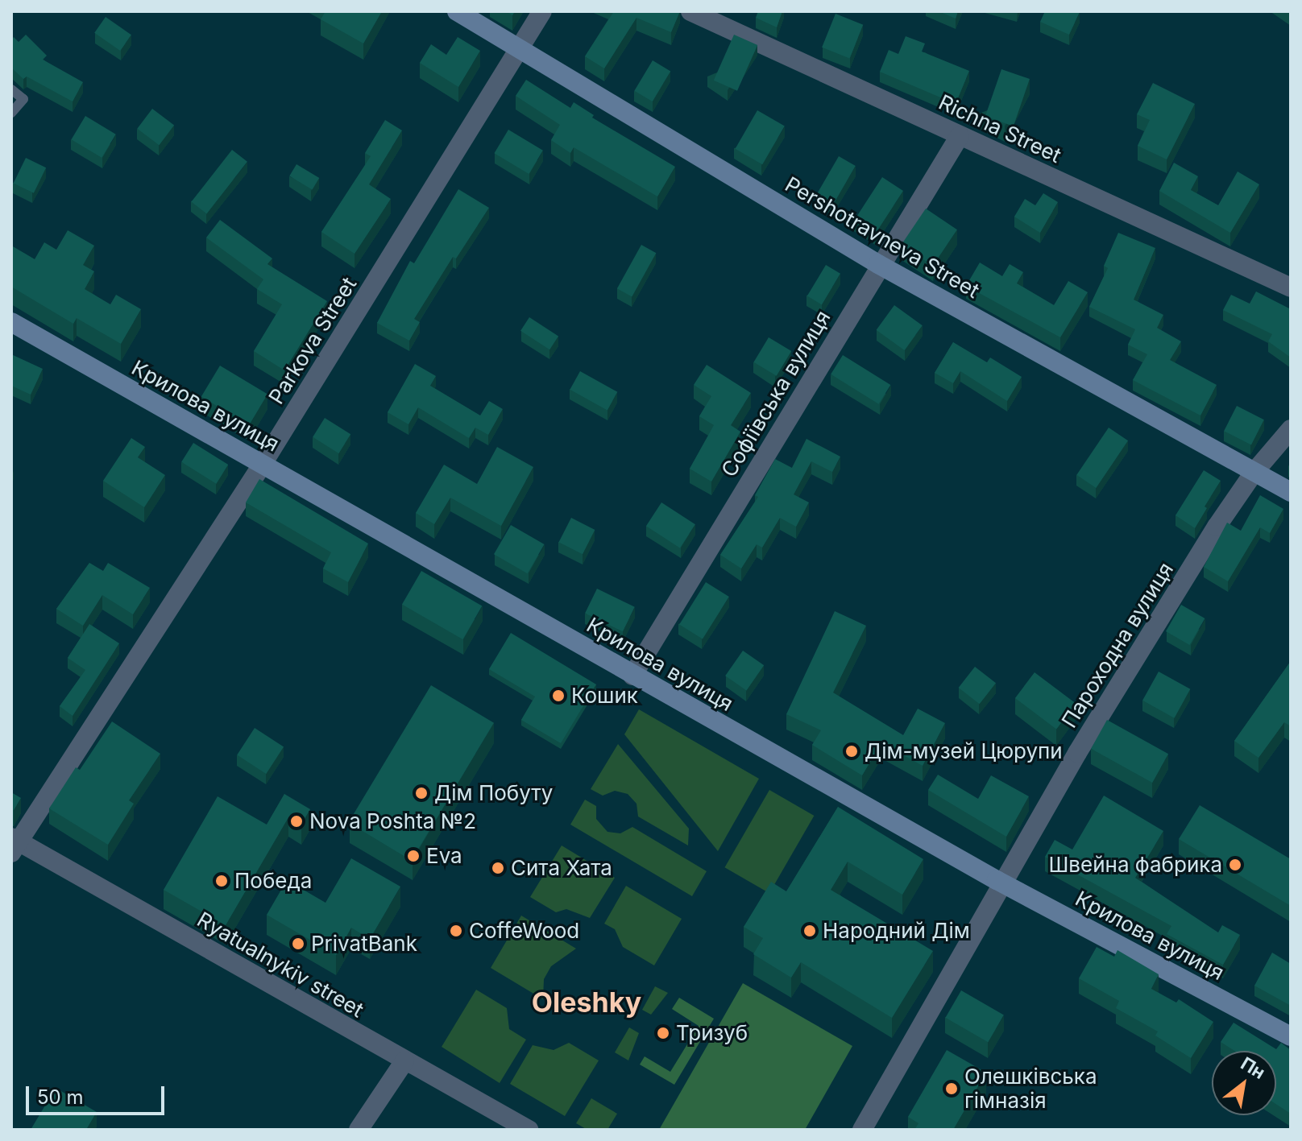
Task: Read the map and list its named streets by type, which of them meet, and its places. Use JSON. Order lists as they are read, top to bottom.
{
  "streets": {
    "street": [
      "Richna Street",
      "Pershotravneva Street",
      "Parkova Street",
      "Софіївська вулиця",
      "Крилова вулиця",
      "Пароходна вулиця",
      "Ryatualnykiv street"
    ]
  },
  "crossings": [
    ["Richna Street", "Софіївська вулиця"],
    ["Pershotravneva Street", "Parkova Street"],
    ["Pershotravneva Street", "Софіївська вулиця"],
    ["Pershotravneva Street", "Пароходна вулиця"],
    ["Parkova Street", "Крилова вулиця"],
    ["Parkova Street", "Ryatualnykiv street"],
    ["Софіївська вулиця", "Крилова вулиця"],
    ["Крилова вулиця", "Пароходна вулиця"]
  ],
  "districts": ["Oleshky"],
  "places": [
    "Кошик",
    "Дім-музей Цюрупи",
    "Дім Побуту",
    "Nova Poshta №2",
    "Eva",
    "Швейна фабрика",
    "Сита Хата",
    "Победа",
    "CoffeWood",
    "Народний Дім",
    "PrivatBank",
    "Тризуб",
    "Олешківська гімназія"
  ],
  "scale_bar": "50 m",
  "north": "top right"
}
